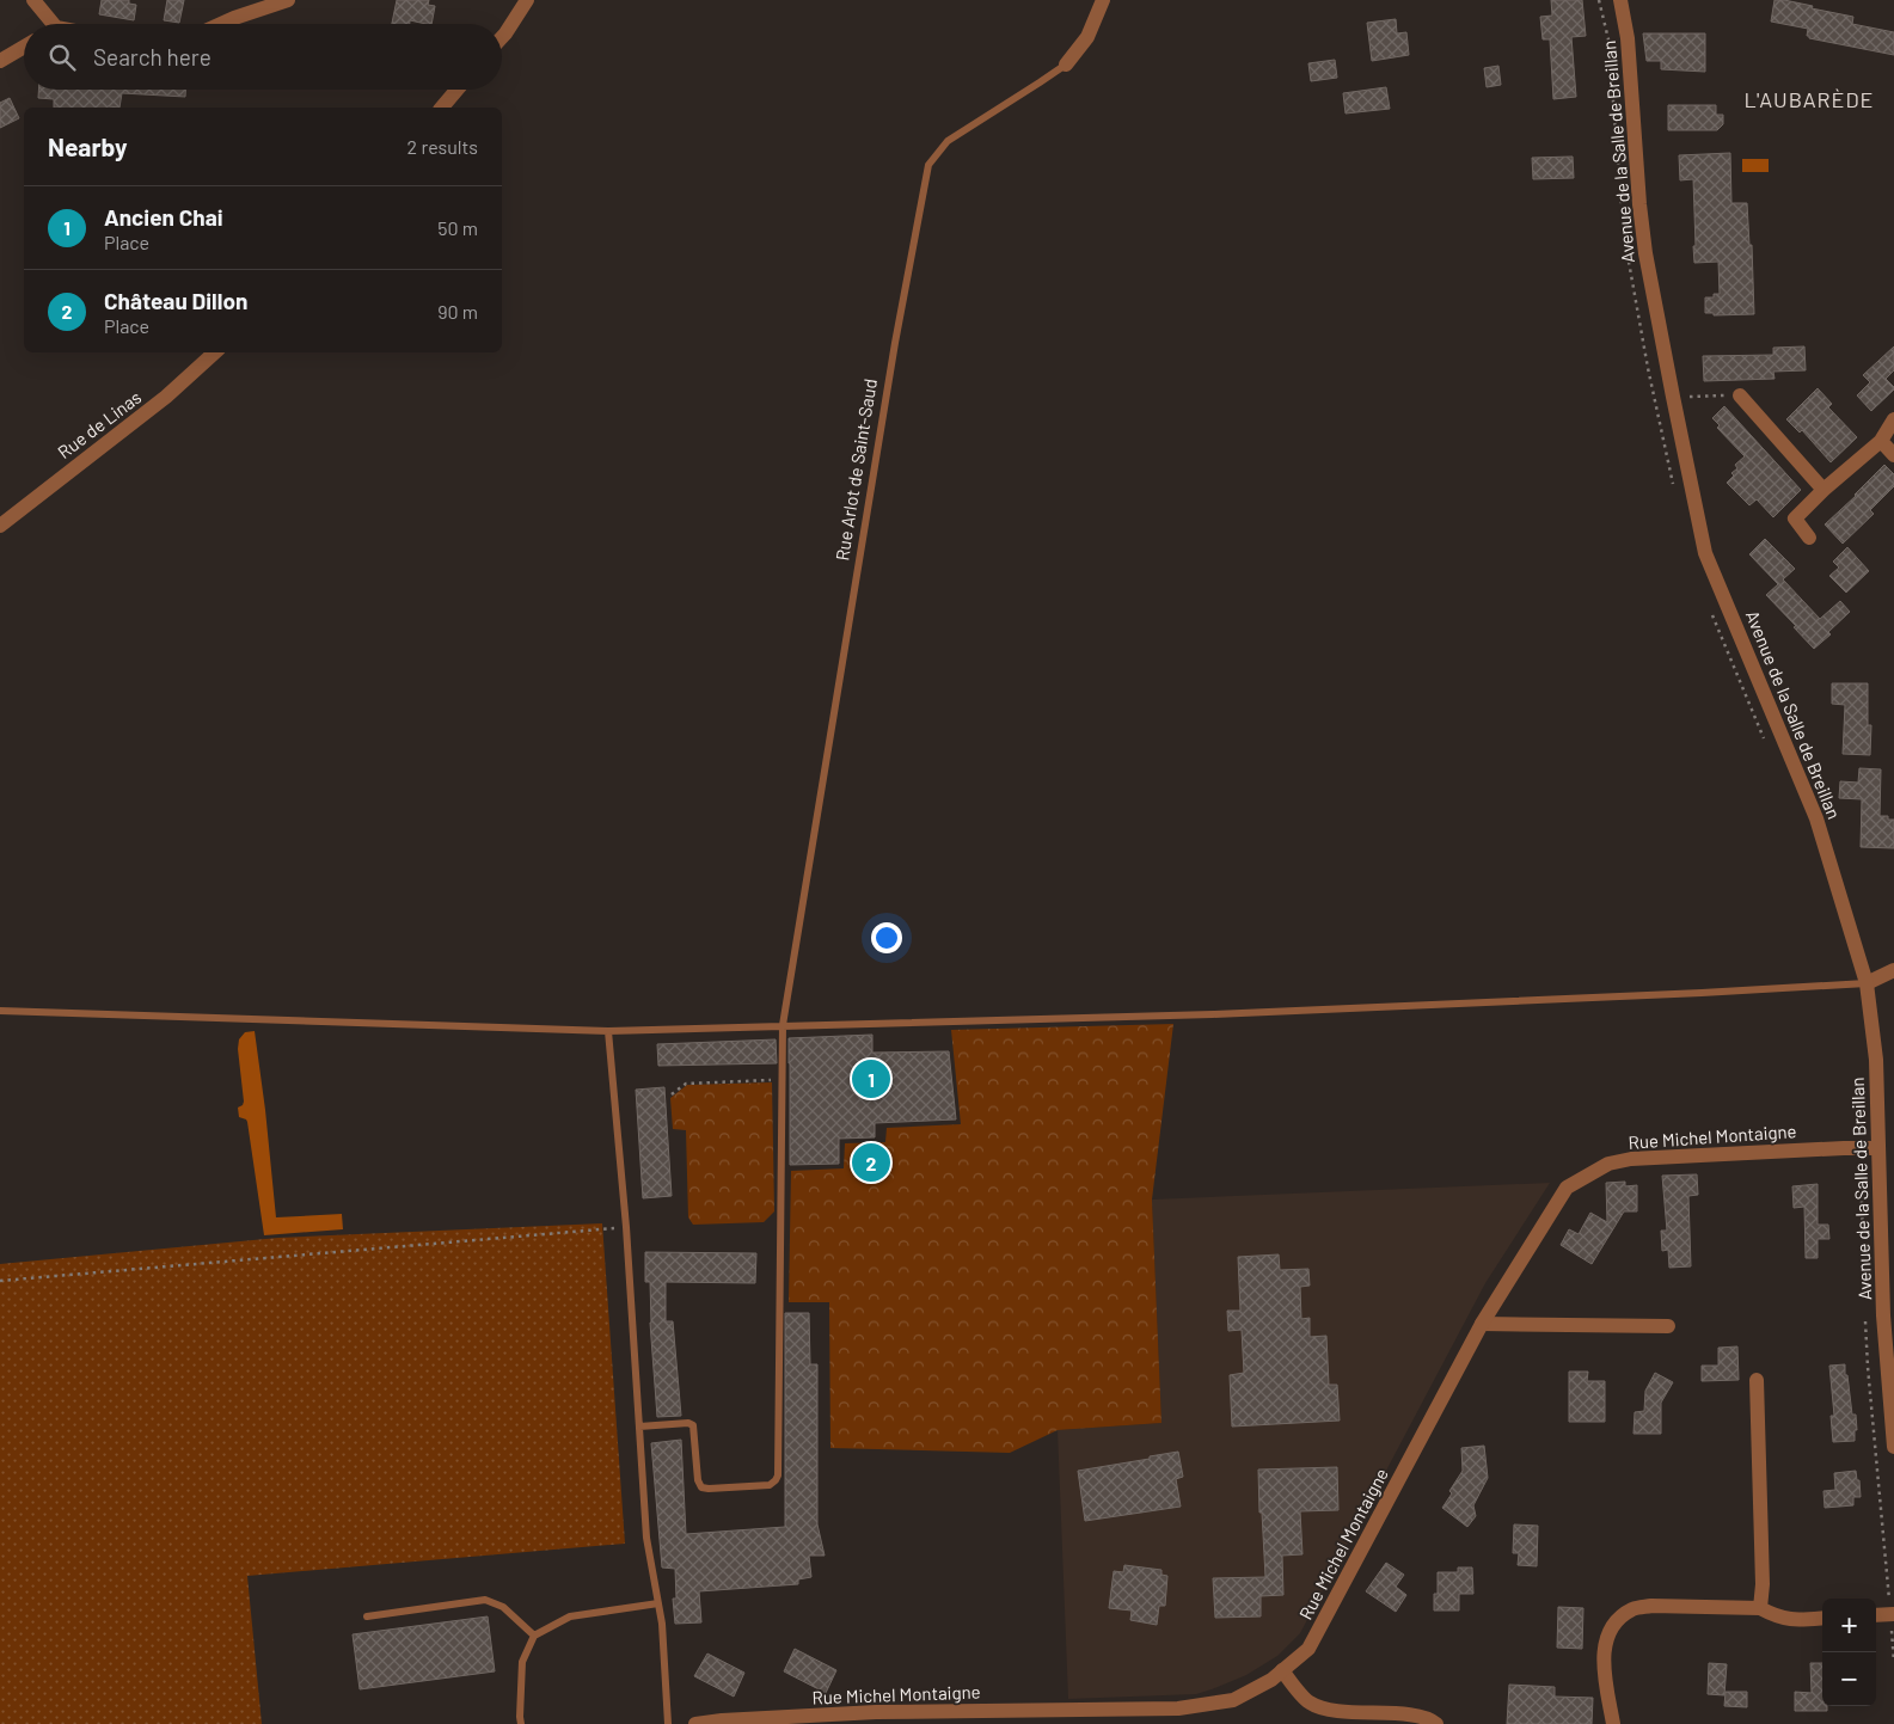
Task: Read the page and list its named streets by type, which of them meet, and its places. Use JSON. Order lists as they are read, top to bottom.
{
  "streets": {
    "street": [
      "Avenue de la Salle de Breillan",
      "Rue de Linas",
      "Rue Arlot de Saint-Saud",
      "Rue Michel Montaigne"
    ]
  },
  "crossings": [
    ["Avenue de la Salle de Breillan", "Rue Michel Montaigne"]
  ],
  "districts": ["L'AUBARÈDE"],
  "page": {
    "search": "Search here",
    "heading": ["Nearby", "2 results"],
    "list": [
      {
        "mark": "1",
        "name": "Ancien Chai",
        "note": "Place",
        "value": "50 m"
      },
      {
        "mark": "2",
        "name": "Château Dillon",
        "note": "Place",
        "value": "90 m"
      }
    ],
    "pins": ["1", "2"],
    "map_buttons": ["+", "−"]
  }
}
